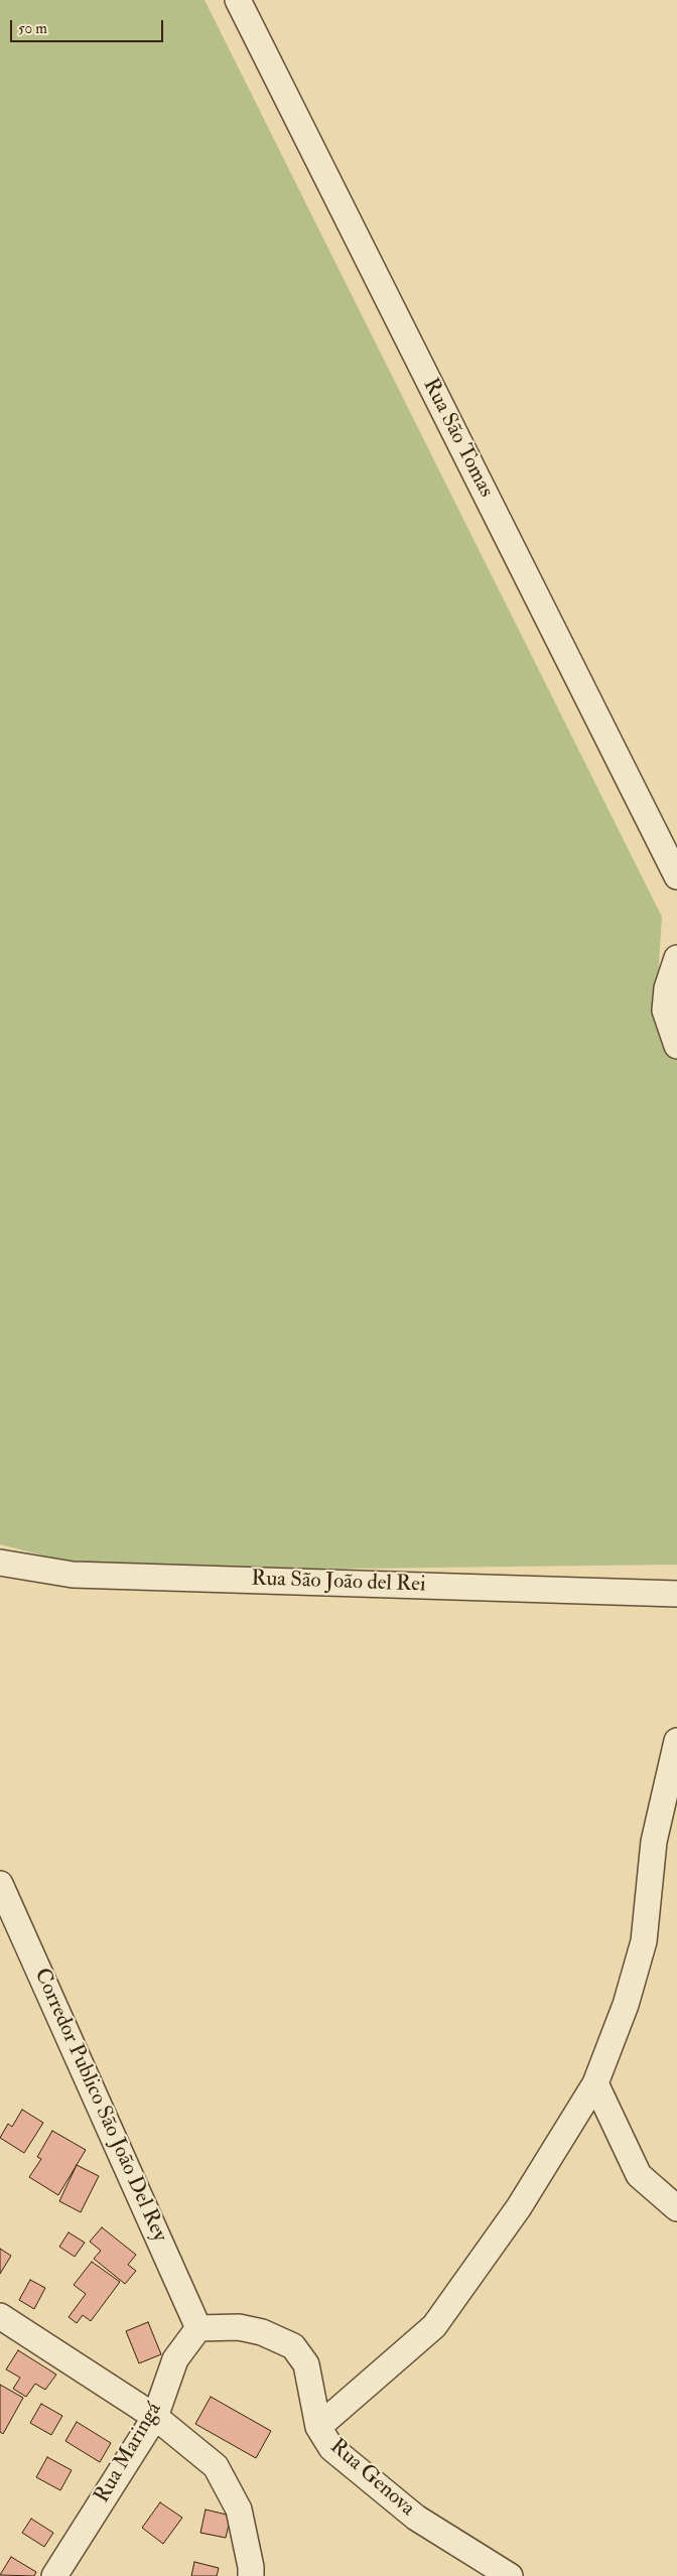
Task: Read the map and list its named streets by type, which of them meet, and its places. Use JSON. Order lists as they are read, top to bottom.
{
  "streets": {
    "street": [
      "Rua São Tomas",
      "Rua São João del Rei",
      "Corredor Publico São João Del Rey",
      "Rua Maringá",
      "Rua Genova"
    ]
  },
  "crossings": [
    ["Corredor Publico São João Del Rey", "Rua Maringá"],
    ["Corredor Publico São João Del Rey", "Rua Genova"],
    ["Rua Maringá", "Rua Genova"]
  ],
  "scale_bar": "50 m"
}
